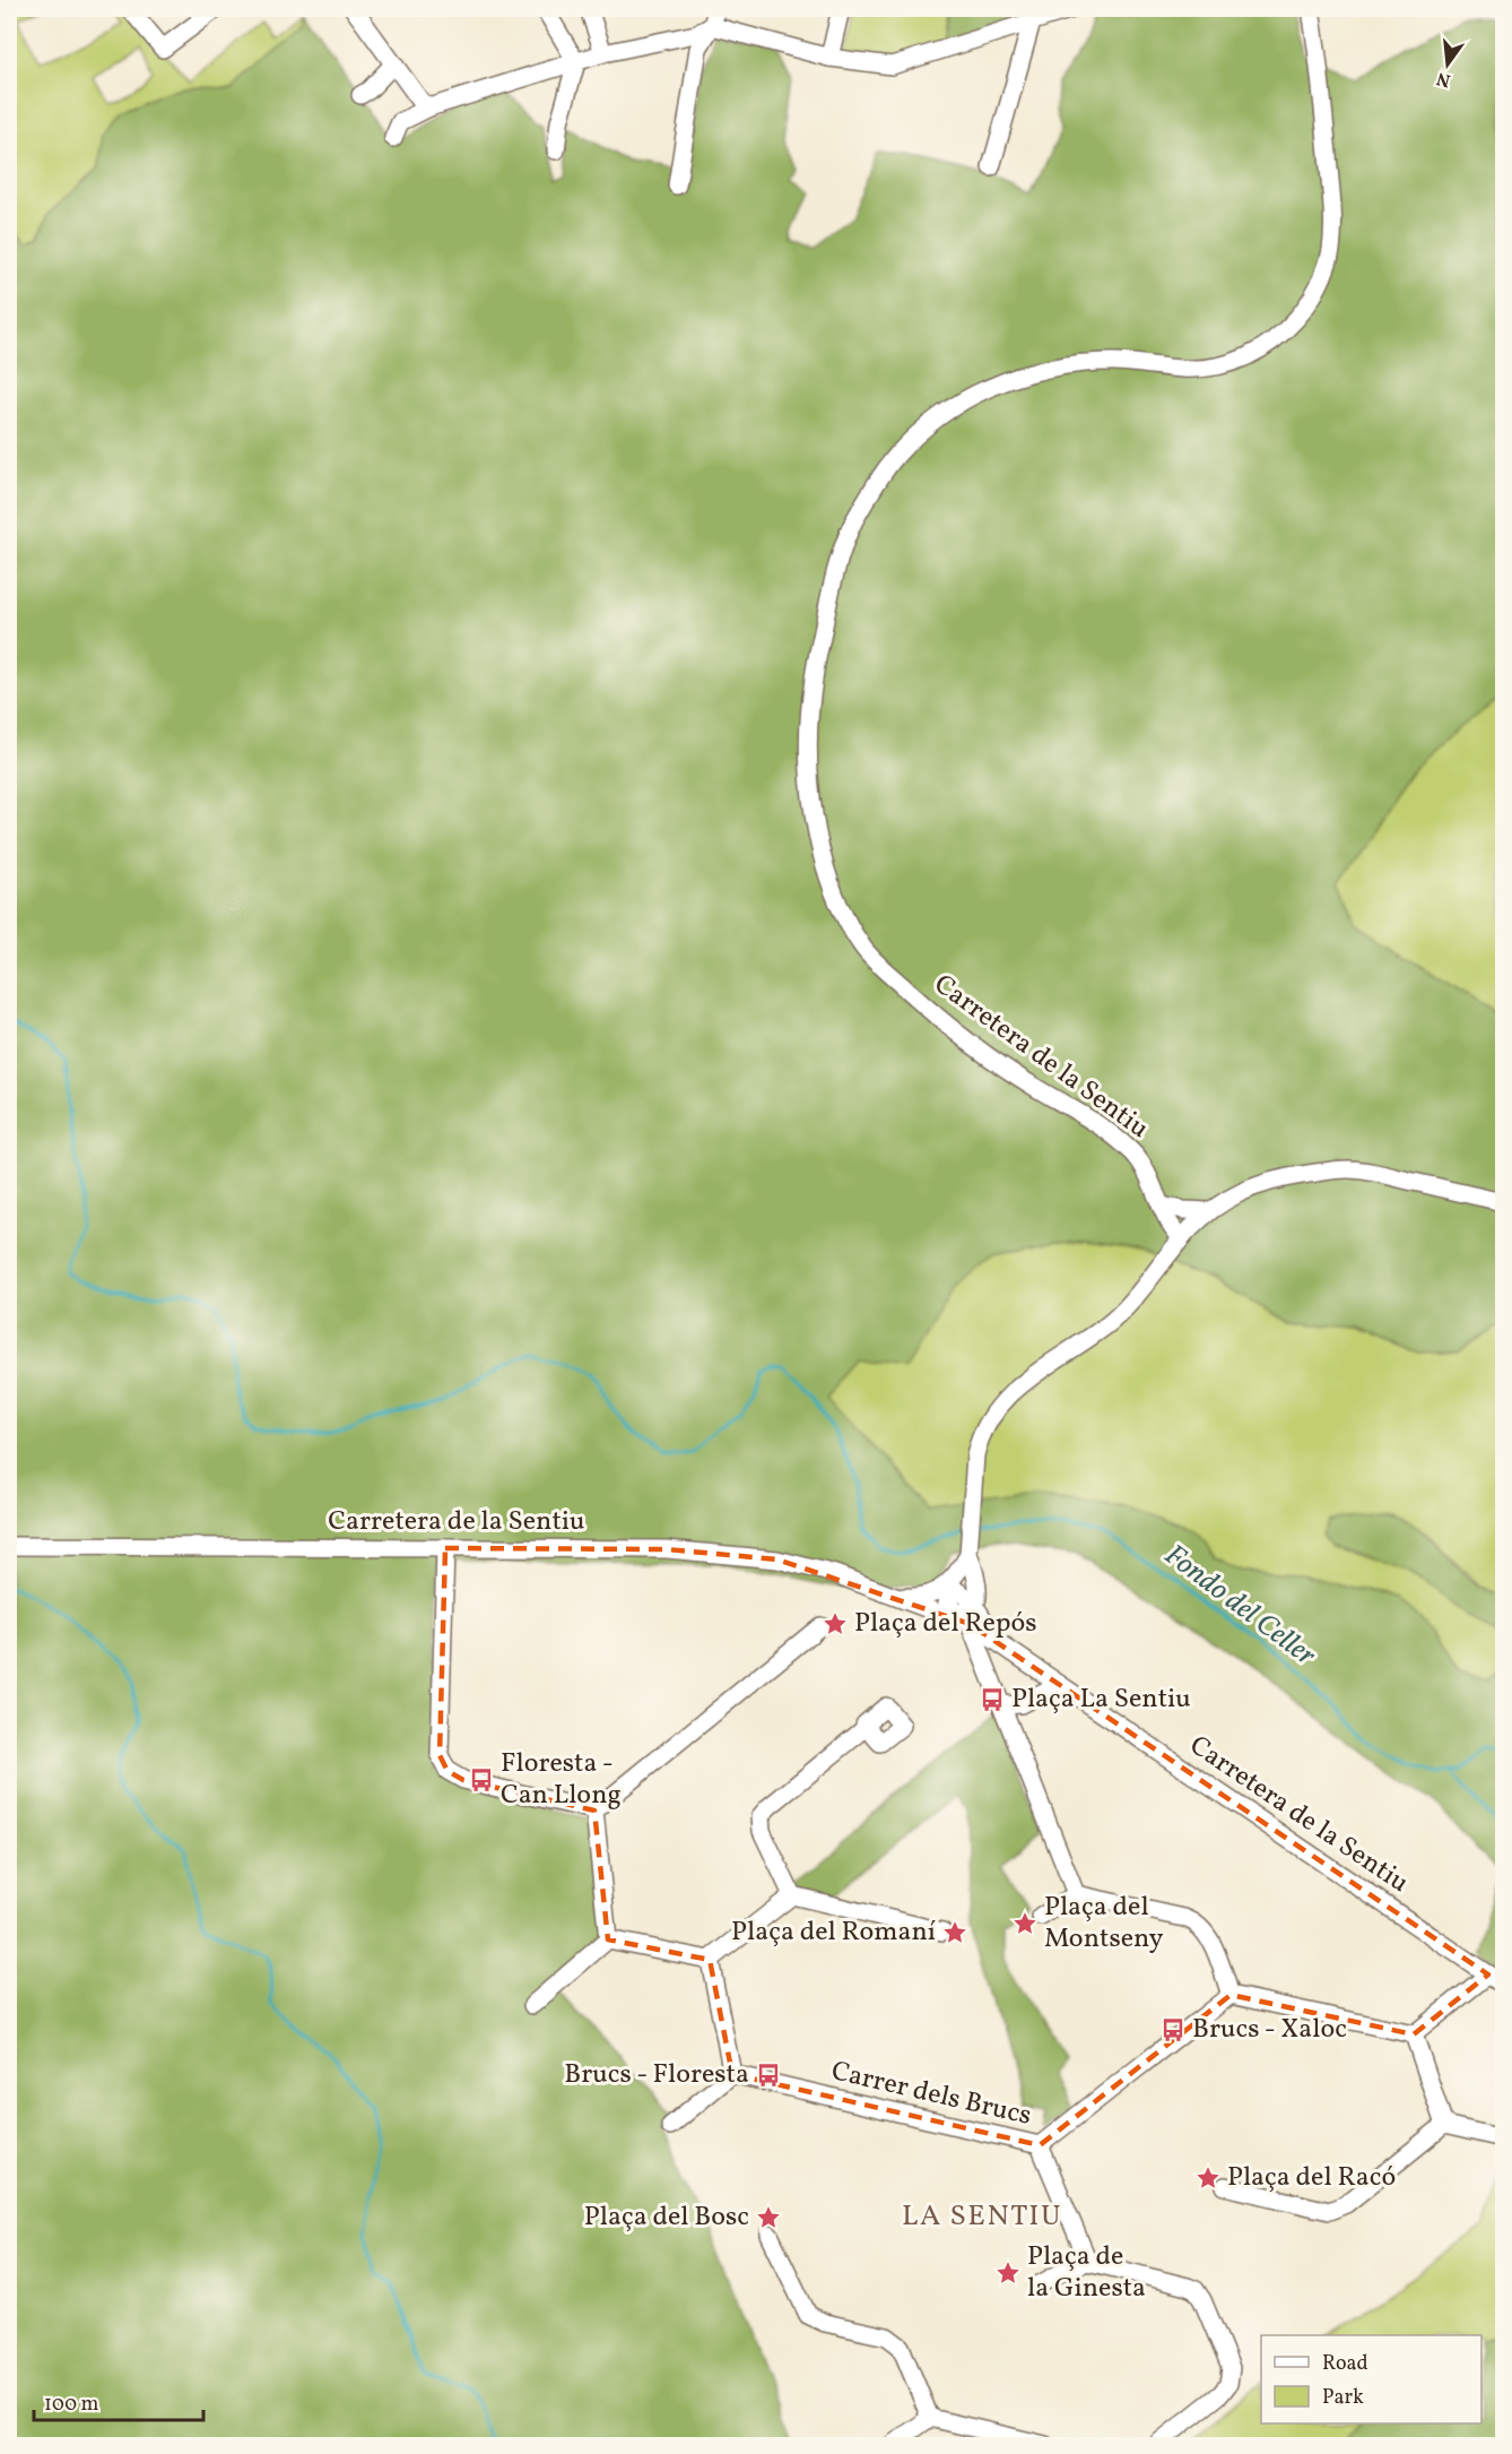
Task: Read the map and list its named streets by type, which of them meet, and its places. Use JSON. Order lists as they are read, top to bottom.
{
  "streets": {
    "street": ["Carretera de la Sentiu", "Carrer dels Brucs"]
  },
  "districts": ["LA SENTIU"],
  "water": ["Fondo del Celler"],
  "places": {
    "place": [
      "Plaça del Repós",
      "Plaça del Montseny",
      "Plaça del Romaní",
      "Plaça del Racó",
      "Plaça del Bosc",
      "Plaça de la Ginesta"
    ],
    "bus stop": [
      "Plaça La Sentiu",
      "Floresta - Can Llong",
      "Brucs - Xaloc",
      "Brucs - Floresta"
    ]
  },
  "legend": ["Road", "Park"],
  "scale_bar": "100 m",
  "north": "bottom"
}
